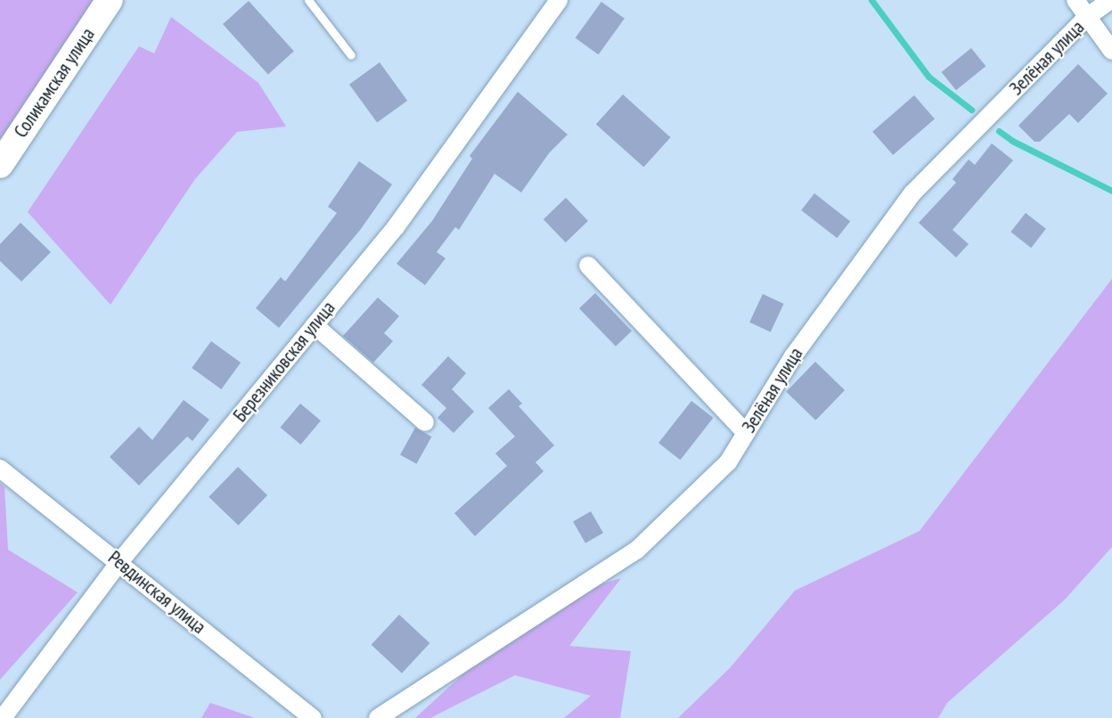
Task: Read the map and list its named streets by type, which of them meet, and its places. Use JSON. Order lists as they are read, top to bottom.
{
  "streets": {
    "main road": ["Соликамская улица"],
    "street": ["Зелёная улица", "Березниковская улица", "Ревдинская улица"]
  },
  "crossings": [
    ["Березниковская улица", "Ревдинская улица"]
  ]
}
